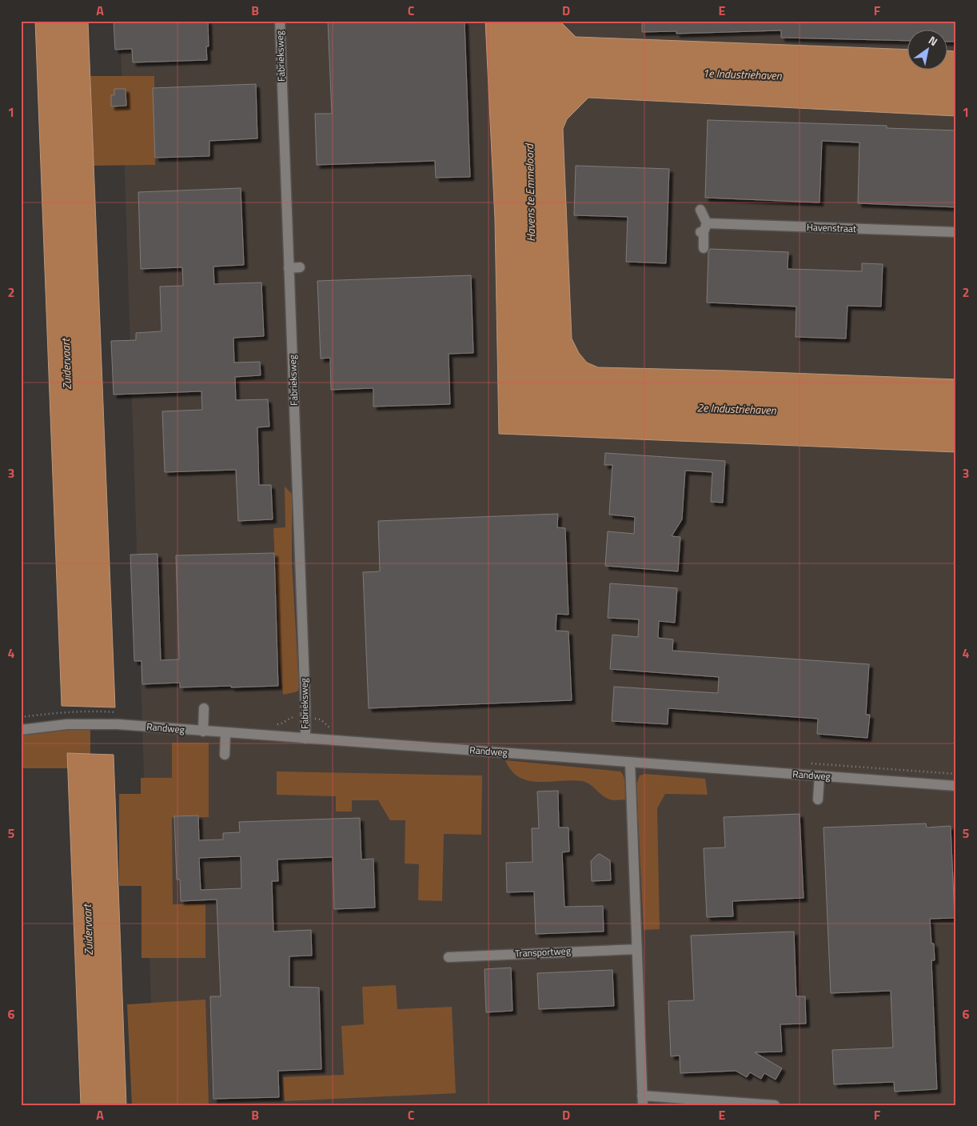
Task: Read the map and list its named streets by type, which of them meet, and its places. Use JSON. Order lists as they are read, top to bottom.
{
  "streets": {
    "street": [
      "Fabrieksweg",
      "Havenstraat",
      "Randweg",
      "Transportweg"
    ]
  },
  "crossings": [
    ["Fabrieksweg", "Randweg"]
  ],
  "water": [
    "1e Industriehaven",
    "Havens te Emmeloord",
    "Zuidervaart",
    "2e Industriehaven"
  ],
  "north": "top right",
  "grid": {
    "columns": [
      "A",
      "B",
      "C",
      "D",
      "E",
      "F"
    ],
    "rows": [
      "1",
      "2",
      "3",
      "4",
      "5",
      "6"
    ]
  }
}
